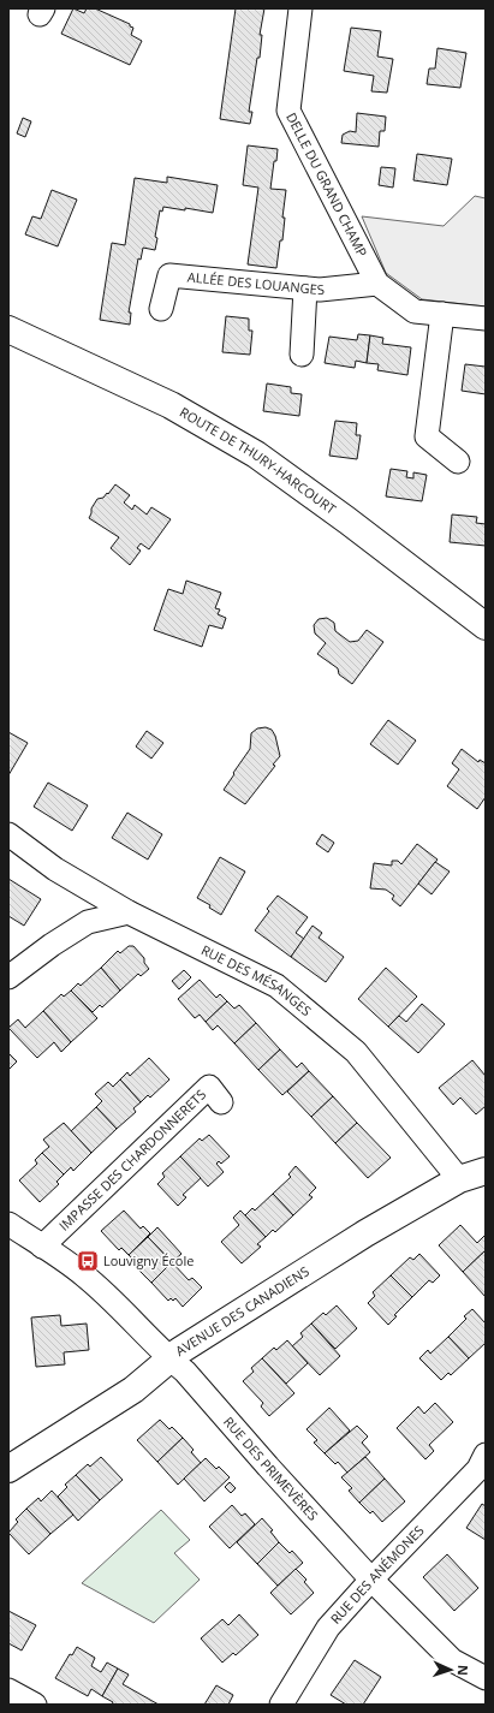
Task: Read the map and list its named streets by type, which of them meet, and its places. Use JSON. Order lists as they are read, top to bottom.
{
  "streets": {
    "street": [
      "DELLE DU GRAND CHAMP",
      "ALLÉE DES LOUANGES",
      "ROUTE DE THURY-HARCOURT",
      "RUE DES MÉSANGES",
      "IMPASSE DES CHARDONNERETS",
      "AVENUE DES CANADIENS",
      "RUE DES PRIMEVÈRES",
      "RUE DES ANÉMONES"
    ]
  },
  "crossings": [
    ["DELLE DU GRAND CHAMP", "ALLÉE DES LOUANGES"],
    ["RUE DES MÉSANGES", "AVENUE DES CANADIENS"],
    ["IMPASSE DES CHARDONNERETS", "RUE DES PRIMEVÈRES"],
    ["AVENUE DES CANADIENS", "RUE DES PRIMEVÈRES"],
    ["RUE DES PRIMEVÈRES", "RUE DES ANÉMONES"]
  ],
  "places": {
    "bus stop": ["Louvigny École"]
  },
  "north": "right"
}
